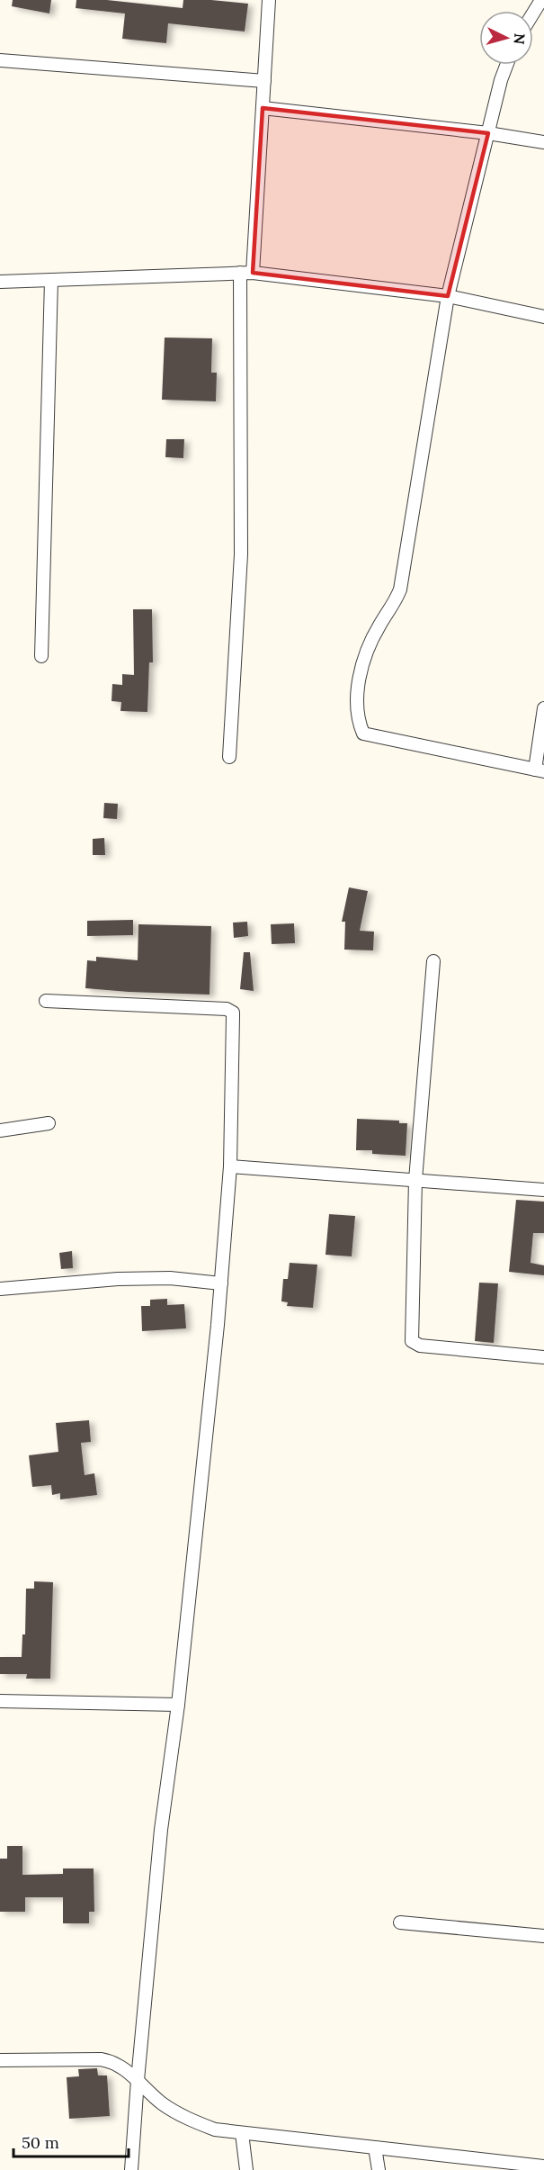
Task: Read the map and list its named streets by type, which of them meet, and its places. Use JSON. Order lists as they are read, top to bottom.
{
  "scale_bar": "50 m",
  "north": "right"
}
